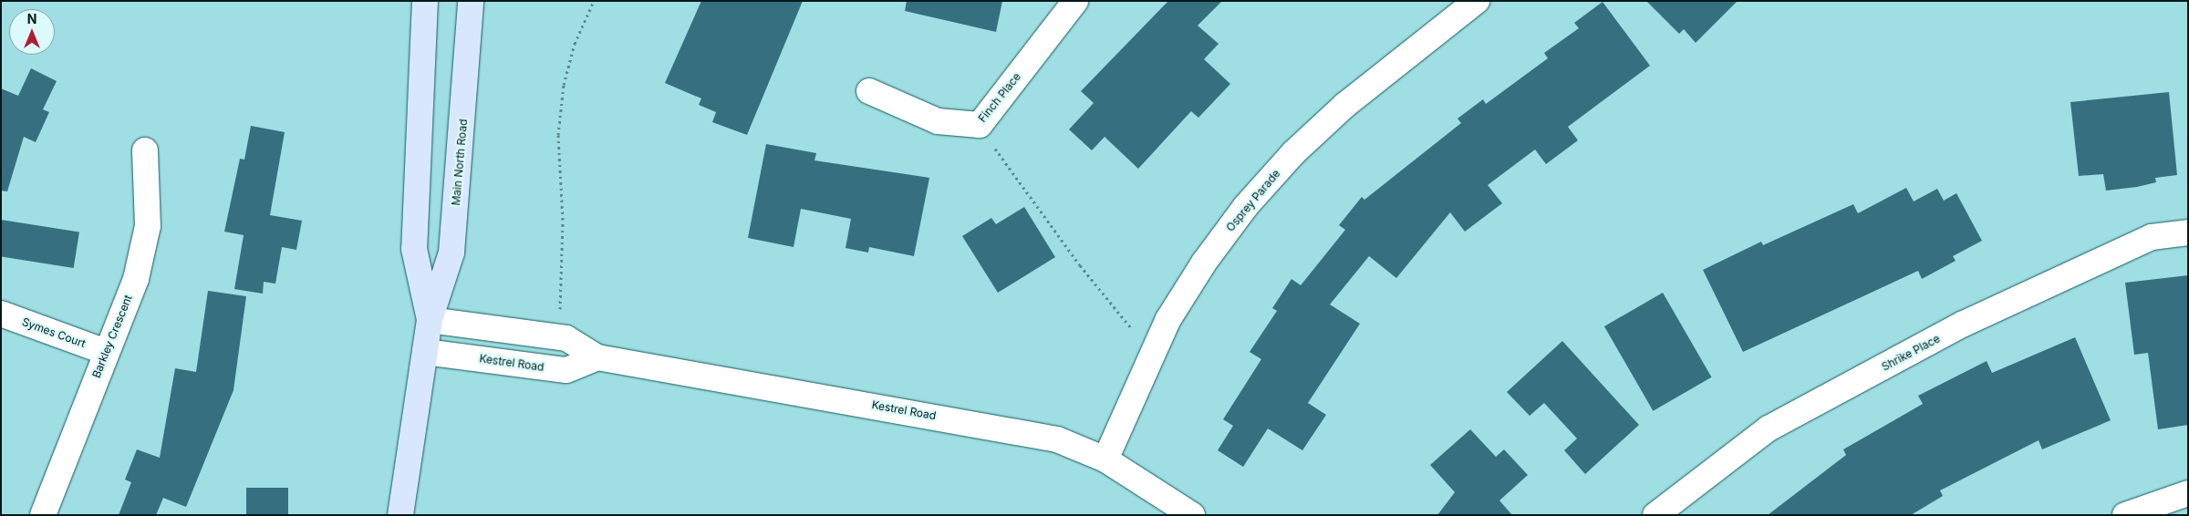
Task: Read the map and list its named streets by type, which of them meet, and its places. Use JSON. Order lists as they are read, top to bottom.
{
  "streets": {
    "main road": ["Main North Road"],
    "street": [
      "Finch Place",
      "Osprey Parade",
      "Symes Court",
      "Barkley Crescent",
      "Shrike Place",
      "Kestrel Road"
    ]
  },
  "crossings": [
    ["Main North Road", "Kestrel Road"],
    ["Osprey Parade", "Kestrel Road"],
    ["Symes Court", "Barkley Crescent"]
  ],
  "north": "top"
}
